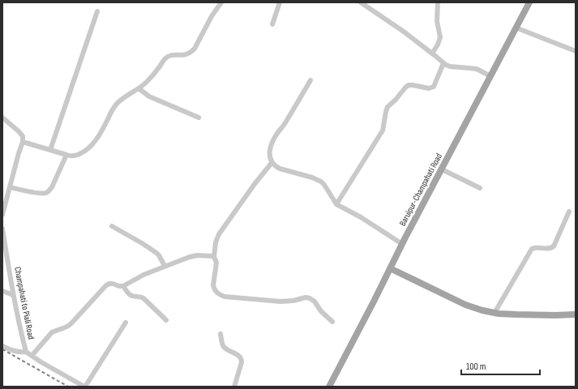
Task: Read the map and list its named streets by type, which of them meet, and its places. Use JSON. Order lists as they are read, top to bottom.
{
  "streets": {
    "main road": ["Baruipur-Champahati Road"],
    "street": ["Champahati to Piali Road"]
  },
  "scale_bar": "100 m"
}
